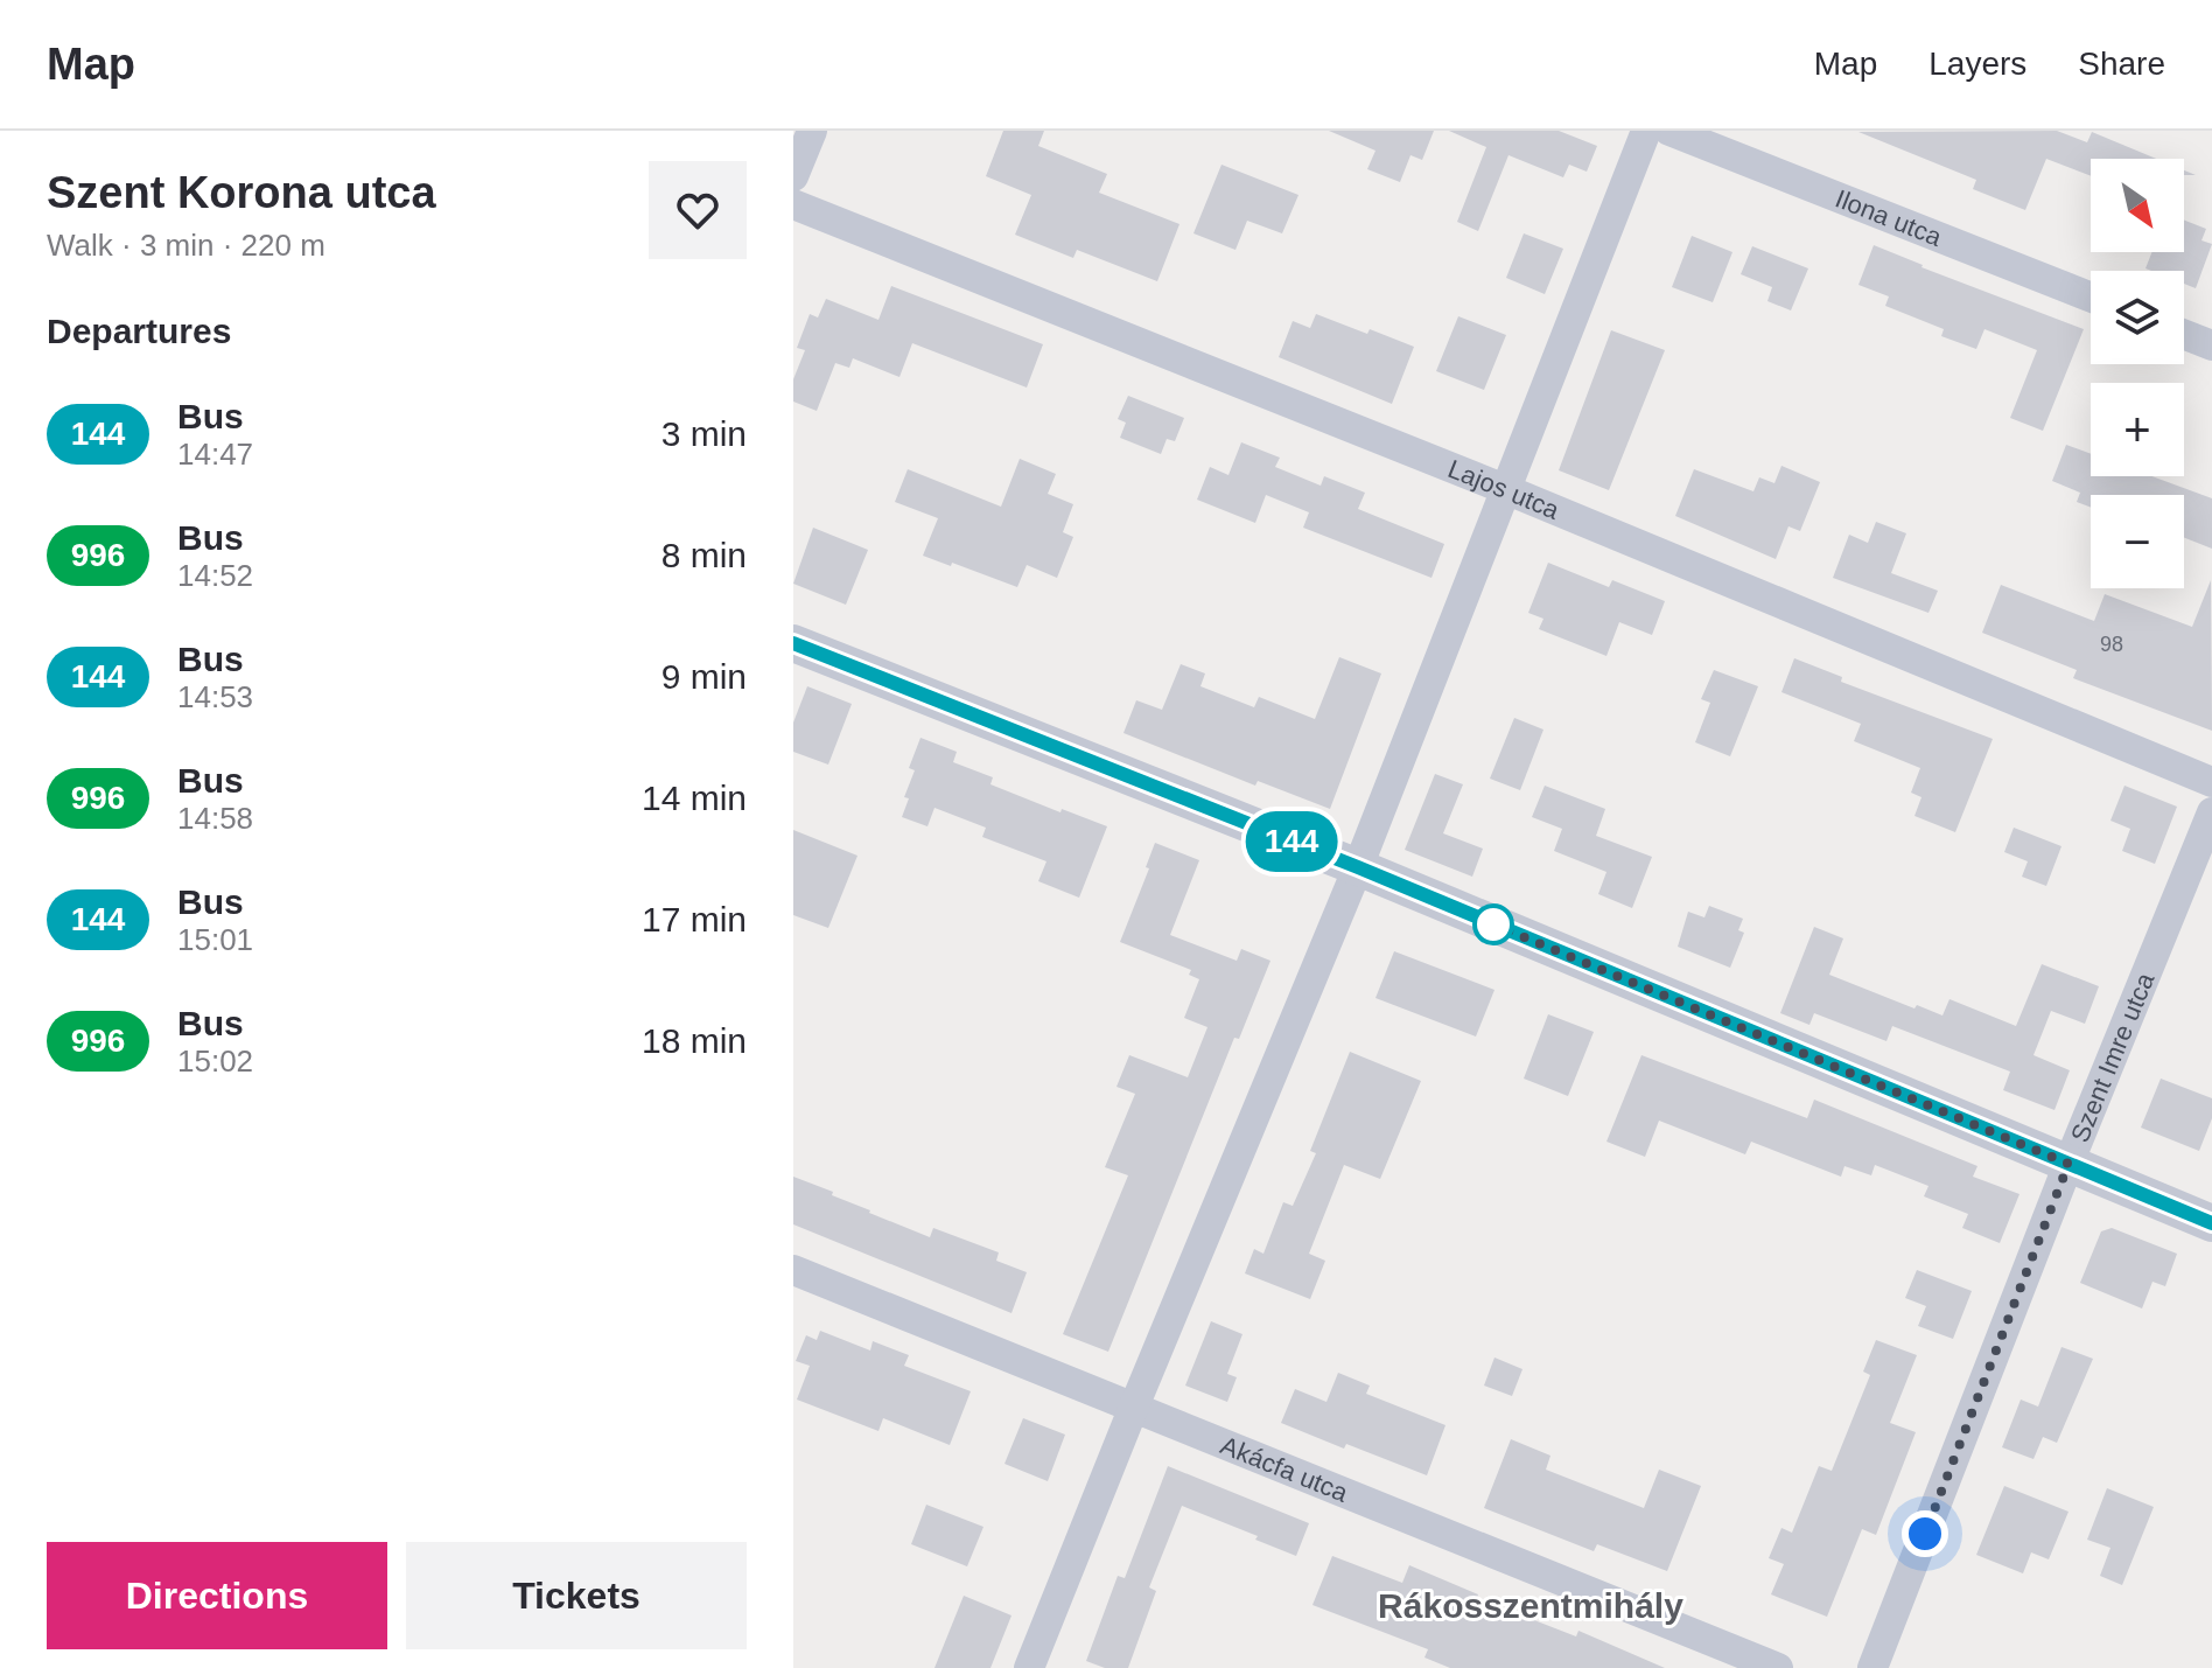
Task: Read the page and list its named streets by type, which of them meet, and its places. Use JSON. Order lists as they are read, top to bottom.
{
  "streets": {
    "street": [
      "Ilona utca",
      "Lajos utca",
      "Szent Imre utca",
      "Akácfa utca"
    ]
  },
  "districts": ["Rákosszentmihály"],
  "lines": ["bus line 144"],
  "house_numbers": ["98"],
  "north": "bottom right",
  "page": {
    "header": "Map",
    "nav": ["Map", "Layers", "Share"],
    "heading": [
      ["Szent Korona utca", "Walk · 3 min · 220 m"],
      "Departures"
    ],
    "on_map": "144",
    "map_buttons": ["+", "−"],
    "list": [
      {
        "mark": "144",
        "name": "Bus",
        "note": "14:47",
        "value": "3 min"
      },
      {
        "mark": "996",
        "name": "Bus",
        "note": "14:52",
        "value": "8 min"
      },
      {
        "mark": "144",
        "name": "Bus",
        "note": "14:53",
        "value": "9 min"
      },
      {
        "mark": "996",
        "name": "Bus",
        "note": "14:58",
        "value": "14 min"
      },
      {
        "mark": "144",
        "name": "Bus",
        "note": "15:01",
        "value": "17 min"
      },
      {
        "mark": "996",
        "name": "Bus",
        "note": "15:02",
        "value": "18 min"
      }
    ],
    "buttons": ["Directions", "Tickets"]
  }
}
